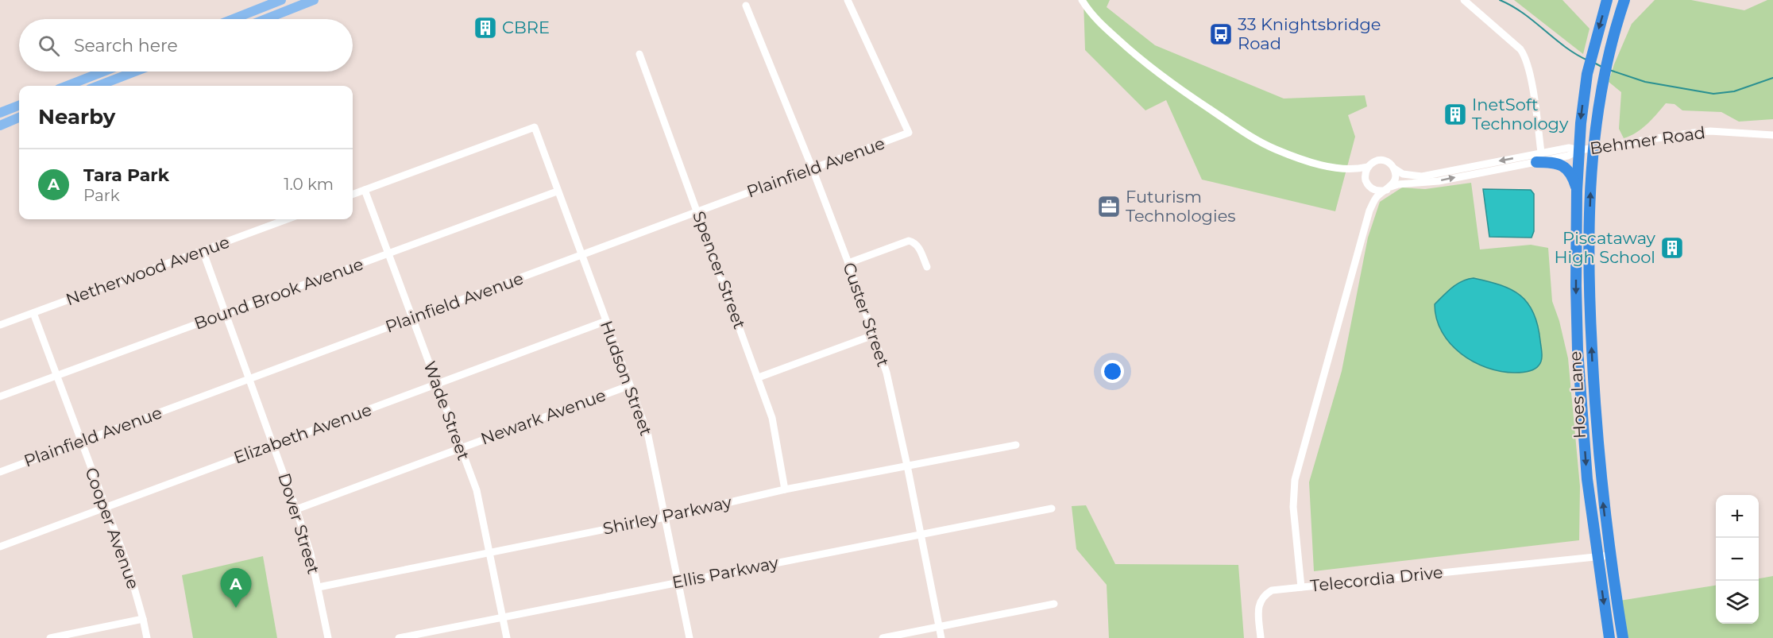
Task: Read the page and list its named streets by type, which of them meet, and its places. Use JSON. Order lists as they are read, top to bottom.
{
  "streets": {
    "highway": ["Hoes Lane"],
    "street": [
      "Behmer Road",
      "Plainfield Avenue",
      "Spencer Street",
      "Netherwood Avenue",
      "Bound Brook Avenue",
      "Custer Street",
      "Hudson Street",
      "Wade Street",
      "Newark Avenue",
      "Elizabeth Avenue",
      "Shirley Parkway",
      "Dover Street",
      "Cooper Avenue",
      "Ellis Parkway",
      "Telecordia Drive"
    ]
  },
  "crossings": [
    ["Behmer Road", "Hoes Lane"],
    ["Plainfield Avenue", "Spencer Street"],
    ["Plainfield Avenue", "Custer Street"],
    ["Plainfield Avenue", "Hudson Street"],
    ["Plainfield Avenue", "Wade Street"],
    ["Plainfield Avenue", "Dover Street"],
    ["Plainfield Avenue", "Cooper Avenue"],
    ["Spencer Street", "Shirley Parkway"],
    ["Netherwood Avenue", "Dover Street"],
    ["Netherwood Avenue", "Cooper Avenue"],
    ["Bound Brook Avenue", "Hudson Street"],
    ["Bound Brook Avenue", "Wade Street"],
    ["Bound Brook Avenue", "Dover Street"],
    ["Bound Brook Avenue", "Cooper Avenue"],
    ["Custer Street", "Shirley Parkway"],
    ["Custer Street", "Ellis Parkway"],
    ["Hudson Street", "Wade Street"],
    ["Hudson Street", "Newark Avenue"],
    ["Hudson Street", "Elizabeth Avenue"],
    ["Hudson Street", "Shirley Parkway"],
    ["Hudson Street", "Ellis Parkway"],
    ["Hoes Lane", "Telecordia Drive"],
    ["Wade Street", "Newark Avenue"],
    ["Wade Street", "Elizabeth Avenue"],
    ["Wade Street", "Shirley Parkway"],
    ["Wade Street", "Ellis Parkway"],
    ["Newark Avenue", "Dover Street"],
    ["Elizabeth Avenue", "Dover Street"],
    ["Elizabeth Avenue", "Cooper Avenue"],
    ["Shirley Parkway", "Dover Street"]
  ],
  "places": {
    "building": ["CBRE", "InetSoft Technology", "Piscataway High School"],
    "bus stop": ["33 Knightsbridge Road"],
    "office": ["Futurism Technologies"]
  },
  "page": {
    "search": "Search here",
    "heading": "Nearby",
    "list": [
      {
        "mark": "A",
        "name": "Tara Park",
        "note": "Park",
        "value": "1.0 km"
      }
    ],
    "map_buttons": ["+", "−"],
    "pins": "A"
  }
}
